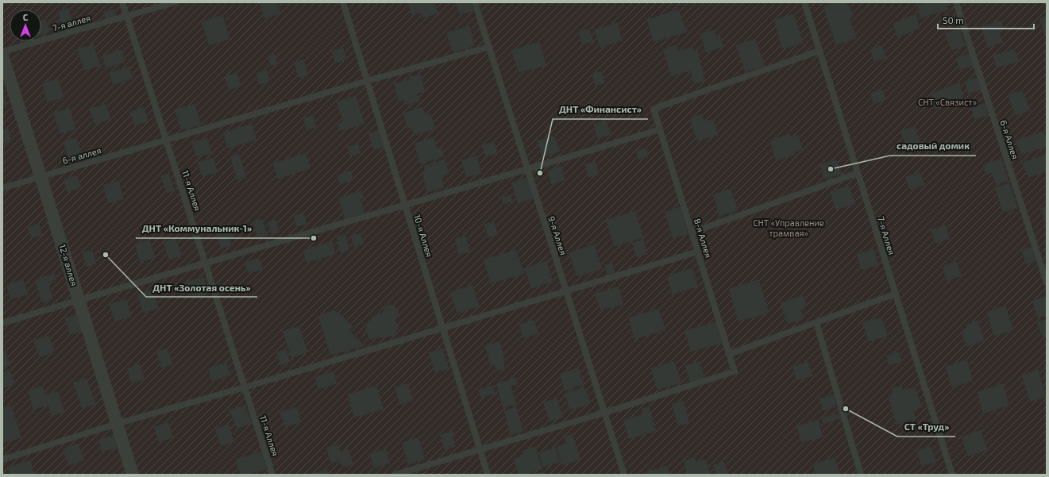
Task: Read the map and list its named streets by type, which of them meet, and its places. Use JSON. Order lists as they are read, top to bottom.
{
  "streets": {
    "street": ["12-я аллея"],
    "lane": [
      "7-я аллея",
      "6-я Аллея",
      "6-я аллея",
      "11-я Аллея",
      "10-я Аллея",
      "9-я Аллея",
      "7-я Аллея",
      "8-я Аллея"
    ]
  },
  "crossings": [
    ["7-я аллея", "11-я Аллея"],
    ["6-я аллея", "11-я Аллея"],
    ["6-я аллея", "10-я Аллея"],
    ["6-я аллея", "9-я Аллея"],
    ["6-я аллея", "12-я аллея"],
    ["9-я Аллея", "8-я Аллея"],
    ["7-я Аллея", "8-я Аллея"]
  ],
  "parks": ["СНТ «Связист»", "СНТ «Управление трамвая»"],
  "places": [
    "садовый домик",
    "ДНТ «Финансист»",
    "ДНТ «Коммунальник-1»",
    "ДНТ «Золотая осень»",
    "СТ «Труд»"
  ],
  "scale_bar": "50 m",
  "north": "top"
}
